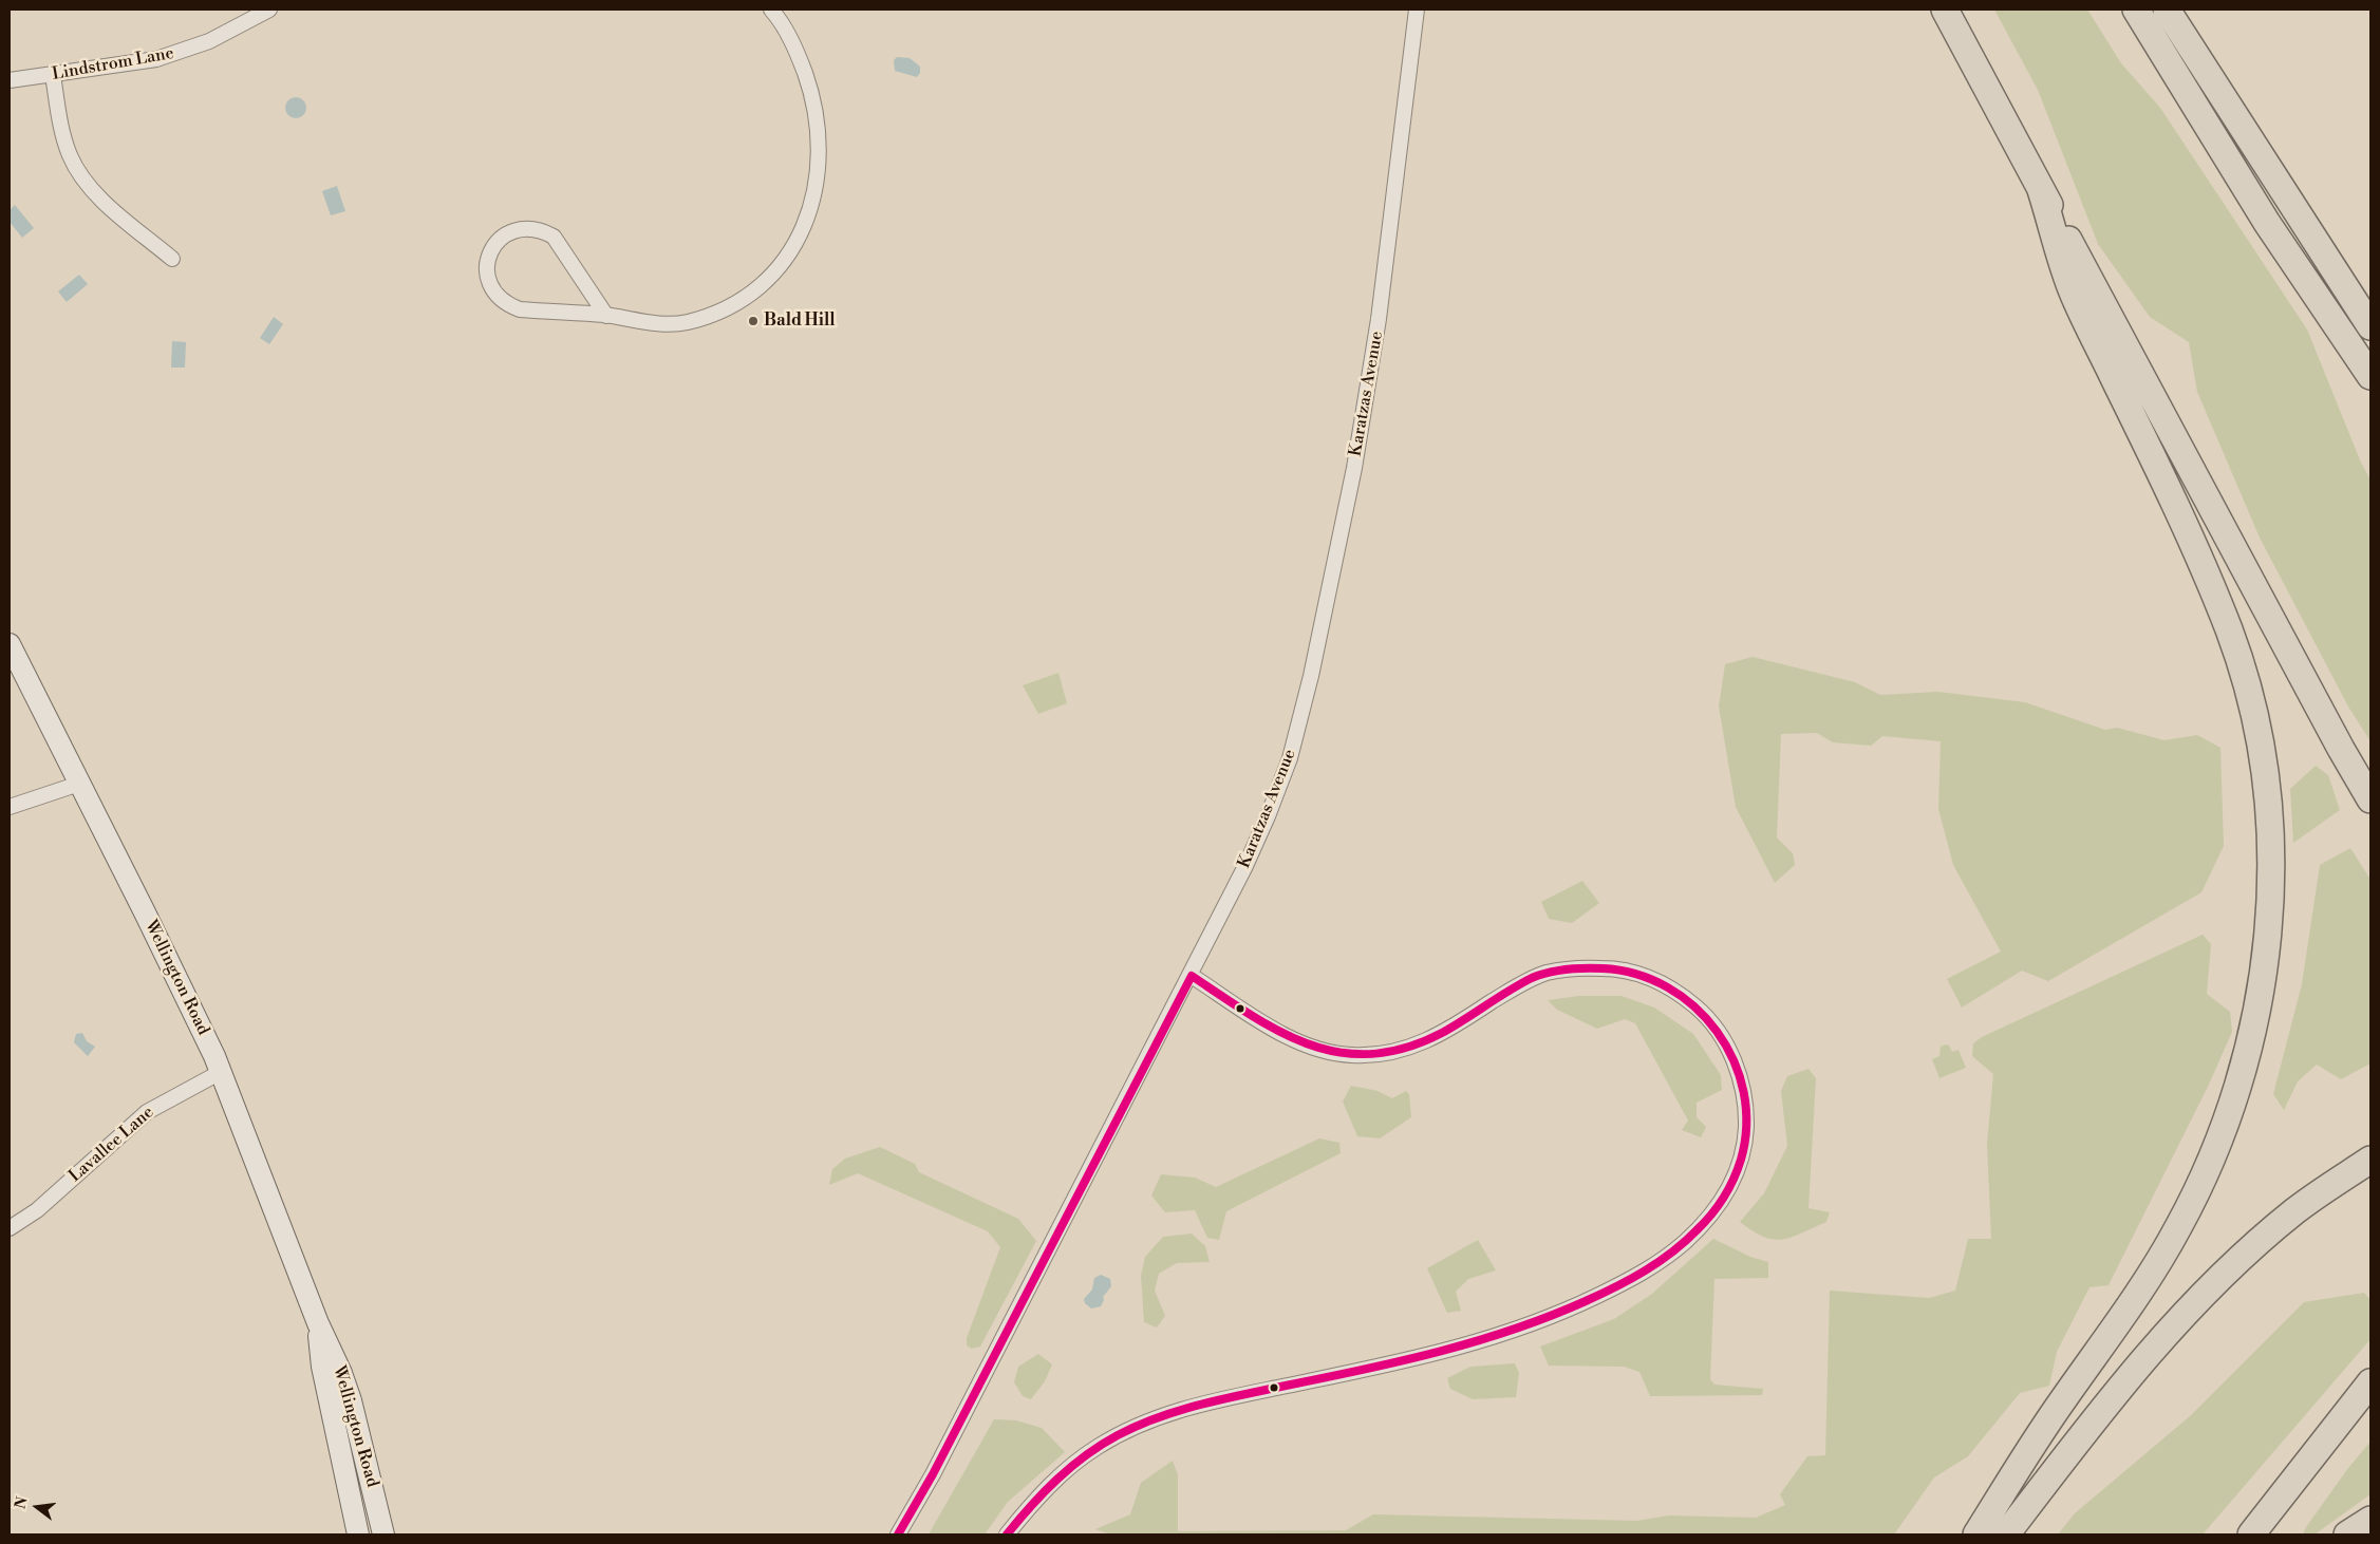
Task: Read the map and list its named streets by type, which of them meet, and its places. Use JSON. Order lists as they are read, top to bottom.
{
  "streets": {
    "main road": ["Wellington Road"],
    "street": ["Lindstrom Lane", "Karatzas Avenue", "Lavallee Lane"]
  },
  "crossings": [
    ["Wellington Road", "Lavallee Lane"]
  ],
  "places": ["Bald Hill"],
  "north": "left"
}
